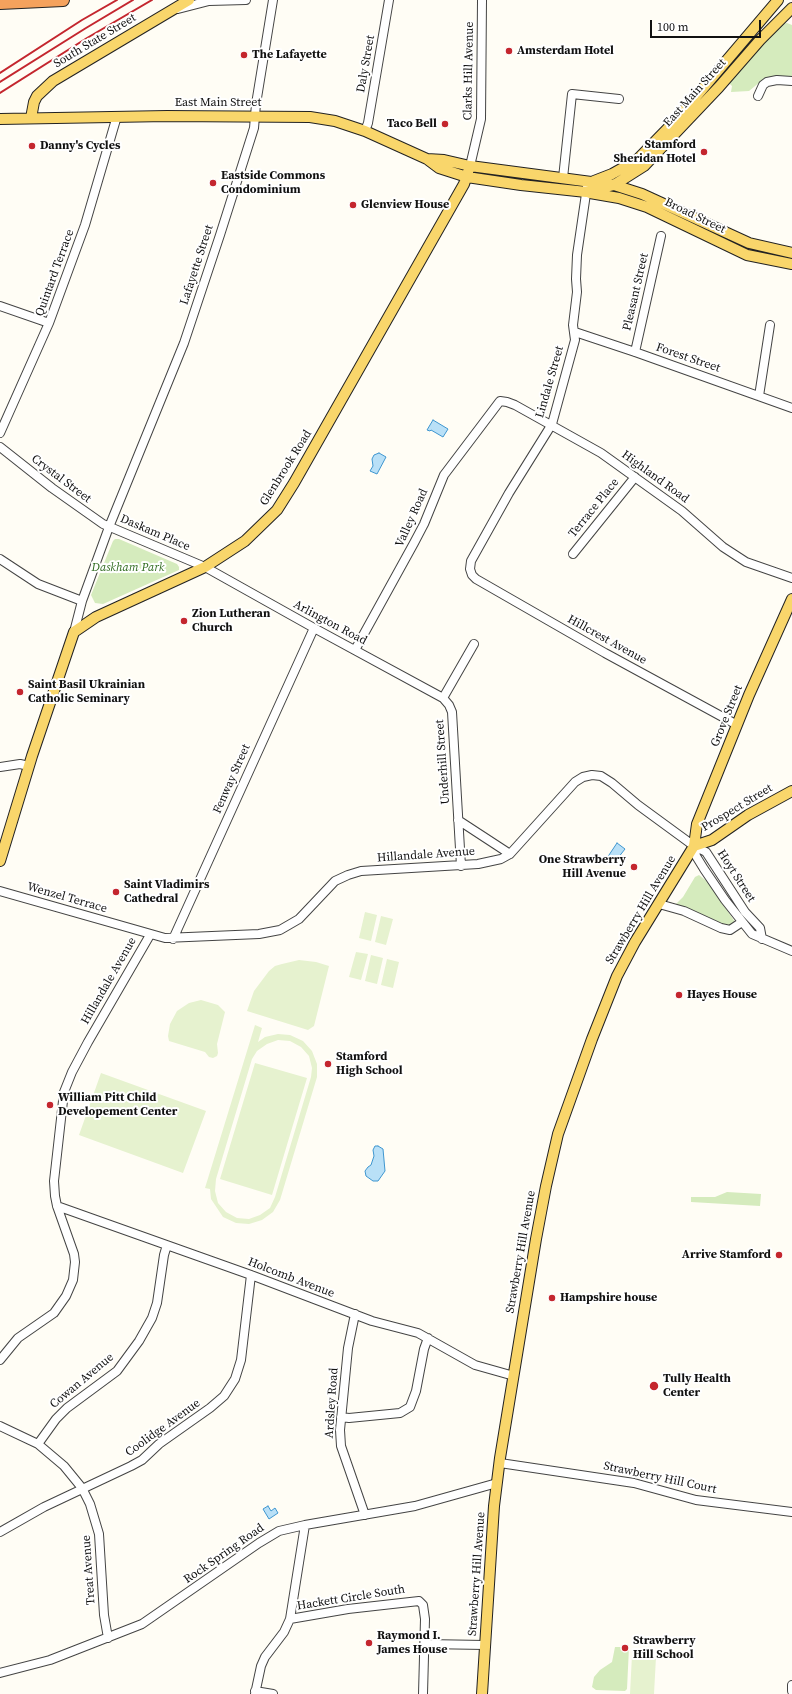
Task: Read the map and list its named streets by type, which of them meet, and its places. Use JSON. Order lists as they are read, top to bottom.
{
  "streets": {
    "main road": [
      "South State Street",
      "East Main Street",
      "Broad Street",
      "Glenbrook Road",
      "Grove Street",
      "Prospect Street",
      "Strawberry Hill Avenue"
    ],
    "street": [
      "Daly Street",
      "Clarks Hill Avenue",
      "Lafayette Street",
      "Quintard Terrace",
      "Pleasant Street",
      "Forest Street",
      "Lindale Street",
      "Highland Road",
      "Crystal Street",
      "Terrace Place",
      "Valley Road",
      "Daskam Place",
      "Arlington Road",
      "Hillcrest Avenue",
      "Underhill Street",
      "Fenway Street",
      "Hillandale Avenue",
      "Hoyt Street",
      "Wenzel Terrace",
      "Holcomb Avenue",
      "Cowan Avenue",
      "Ardsley Road",
      "Coolidge Avenue",
      "Strawberry Hill Court",
      "Rock Spring Road",
      "Treat Avenue",
      "Hackett Circle South"
    ]
  },
  "crossings": [
    ["South State Street", "East Main Street"],
    ["Daly Street", "East Main Street"],
    ["Clarks Hill Avenue", "East Main Street"],
    ["Clarks Hill Avenue", "Glenbrook Road"],
    ["East Main Street", "Broad Street"],
    ["East Main Street", "Lafayette Street"],
    ["East Main Street", "Quintard Terrace"],
    ["East Main Street", "Lindale Street"],
    ["East Main Street", "Glenbrook Road"],
    ["Broad Street", "Lindale Street"],
    ["Lafayette Street", "Crystal Street"],
    ["Lafayette Street", "Daskam Place"],
    ["Pleasant Street", "Forest Street"],
    ["Forest Street", "Lindale Street"],
    ["Lindale Street", "Highland Road"],
    ["Lindale Street", "Hillcrest Avenue"],
    ["Glenbrook Road", "Daskam Place"],
    ["Glenbrook Road", "Arlington Road"],
    ["Highland Road", "Terrace Place"],
    ["Highland Road", "Valley Road"],
    ["Crystal Street", "Daskam Place"],
    ["Valley Road", "Arlington Road"],
    ["Daskam Place", "Arlington Road"],
    ["Arlington Road", "Underhill Street"],
    ["Arlington Road", "Fenway Street"],
    ["Hillcrest Avenue", "Grove Street"],
    ["Grove Street", "Prospect Street"],
    ["Grove Street", "Hillandale Avenue"],
    ["Grove Street", "Hoyt Street"],
    ["Grove Street", "Strawberry Hill Avenue"],
    ["Underhill Street", "Hillandale Avenue"],
    ["Fenway Street", "Hillandale Avenue"],
    ["Prospect Street", "Hillandale Avenue"],
    ["Prospect Street", "Hoyt Street"],
    ["Prospect Street", "Strawberry Hill Avenue"],
    ["Hillandale Avenue", "Hoyt Street"],
    ["Hillandale Avenue", "Wenzel Terrace"],
    ["Hillandale Avenue", "Strawberry Hill Avenue"],
    ["Hillandale Avenue", "Holcomb Avenue"],
    ["Hoyt Street", "Strawberry Hill Avenue"],
    ["Strawberry Hill Avenue", "Holcomb Avenue"],
    ["Strawberry Hill Avenue", "Strawberry Hill Court"],
    ["Strawberry Hill Avenue", "Rock Spring Road"],
    ["Holcomb Avenue", "Cowan Avenue"],
    ["Holcomb Avenue", "Ardsley Road"],
    ["Holcomb Avenue", "Coolidge Avenue"],
    ["Cowan Avenue", "Treat Avenue"],
    ["Ardsley Road", "Rock Spring Road"],
    ["Coolidge Avenue", "Treat Avenue"],
    ["Rock Spring Road", "Treat Avenue"]
  ],
  "parks": ["Daskham Park"],
  "places": [
    "Amsterdam Hotel",
    "The Lafayette",
    "Taco Bell",
    "Danny's Cycles",
    "Stamford Sheridan Hotel",
    "Eastside Commons Condominium",
    "Glenview House",
    "Zion Lutheran Church",
    "Saint Basil Ukrainian Catholic Seminary",
    "One Strawberry Hill Avenue",
    "Saint Vladimirs Cathedral",
    "Hayes House",
    "Stamford High School",
    "William Pitt Child Developement Center",
    "Arrive Stamford",
    "Hampshire house",
    "Tully Health Center",
    "Raymond I. James House",
    "Strawberry Hill School"
  ],
  "scale_bar": "100 m"
}
